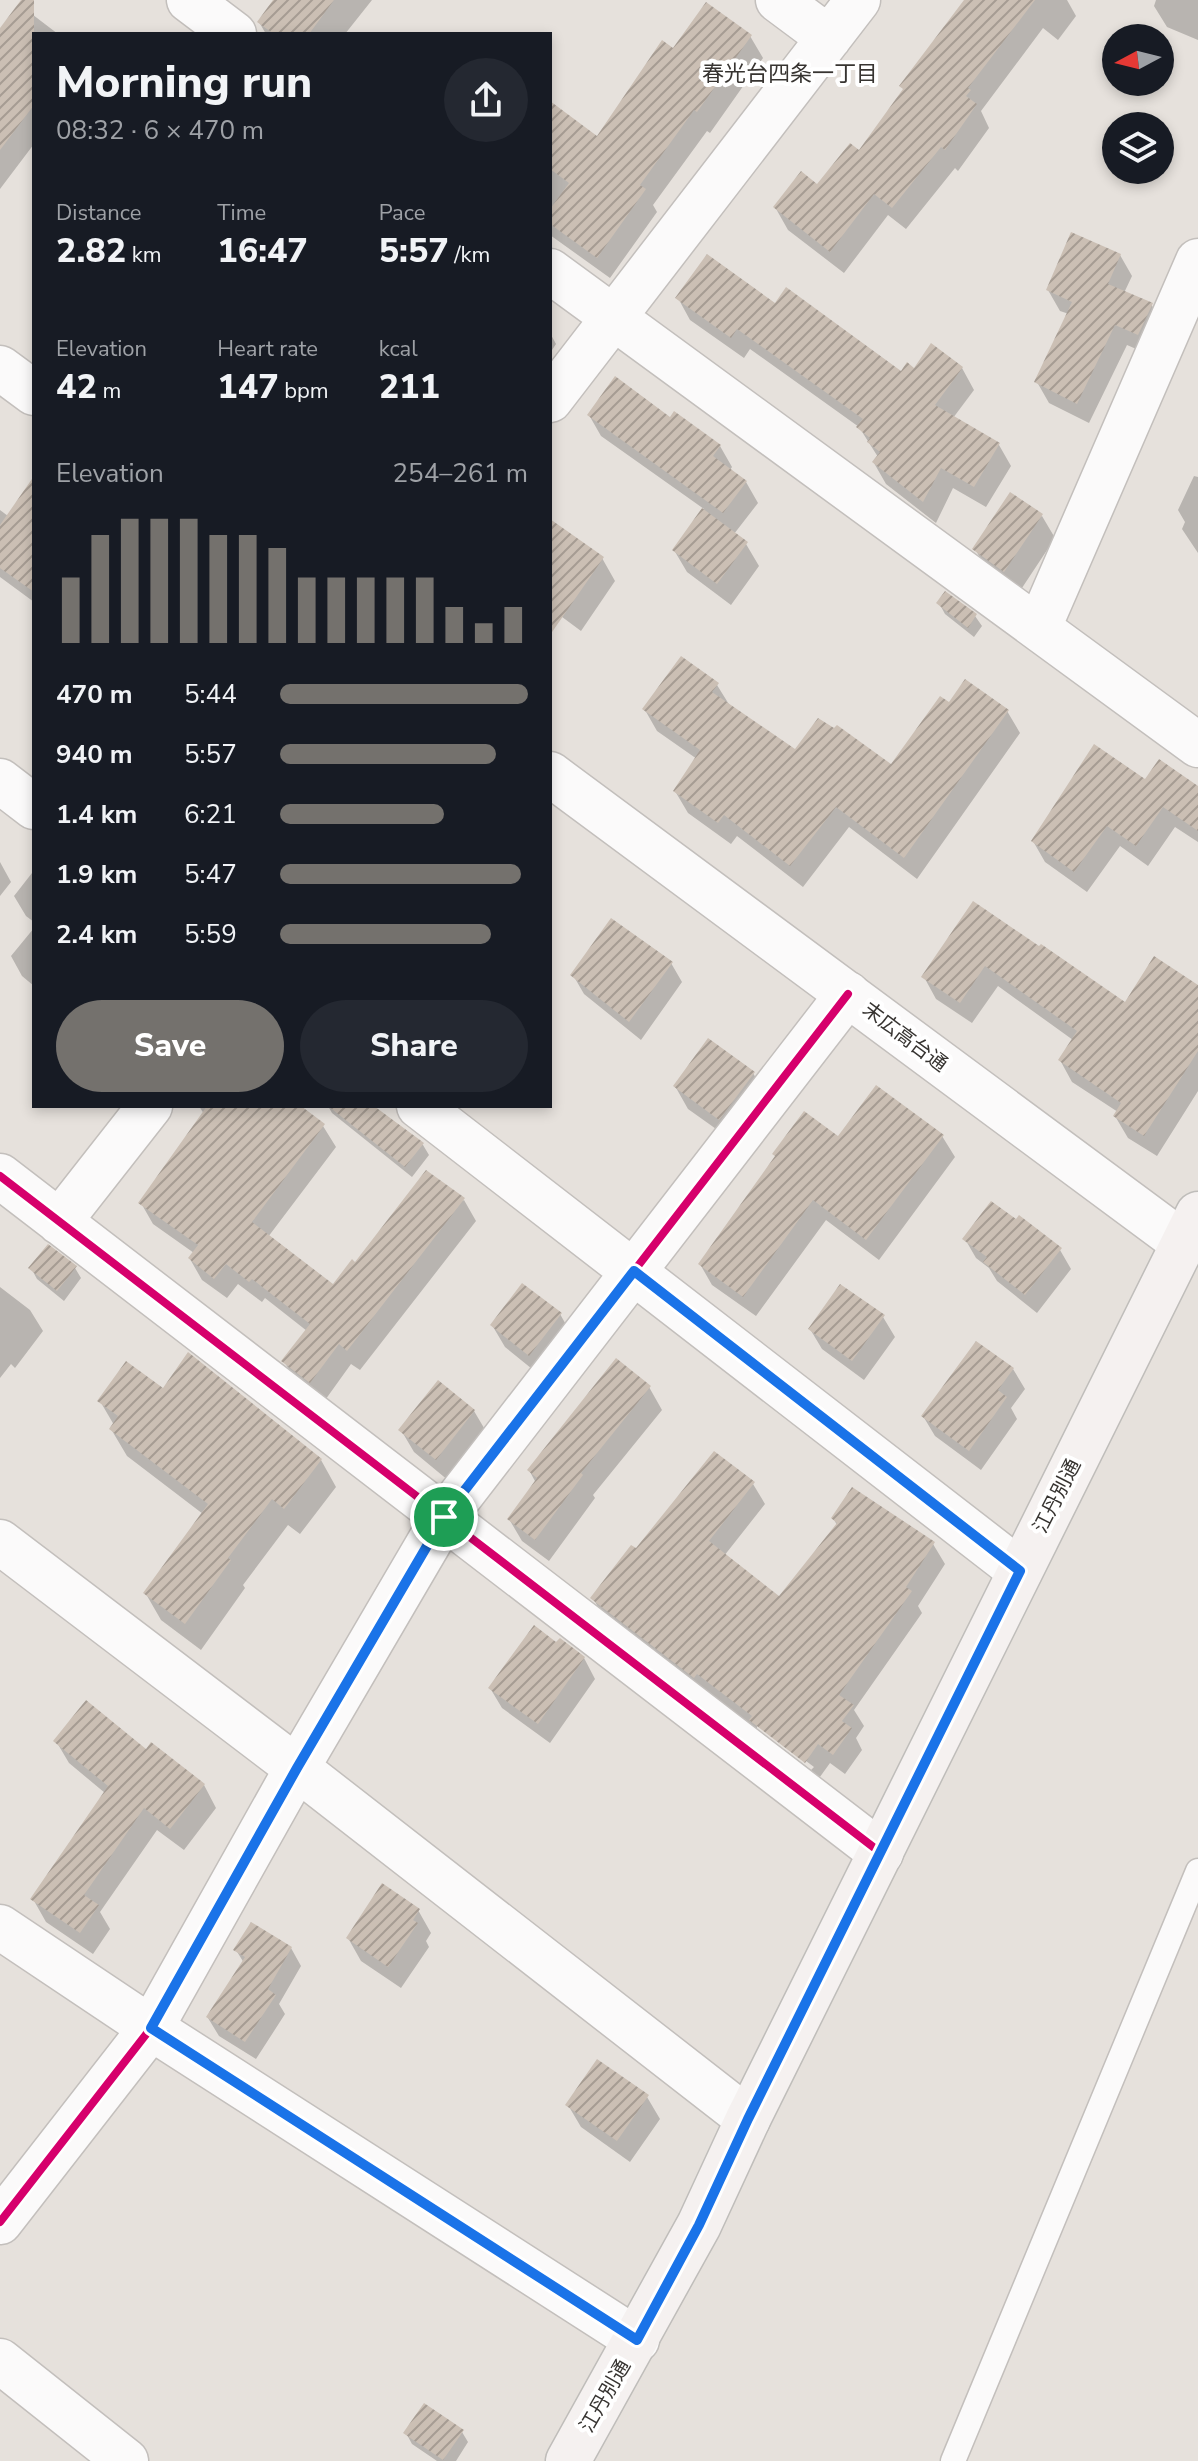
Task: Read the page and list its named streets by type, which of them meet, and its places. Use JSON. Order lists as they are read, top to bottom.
{
  "streets": {
    "main road": ["江丹別通"],
    "street": ["末広高台通"]
  },
  "crossings": [
    ["末広高台通", "江丹別通"]
  ],
  "districts": ["春光台四条一丁目"],
  "north": "left",
  "page": {
    "heading": ["Morning run", "08:32 · 6 × 470 m"],
    "stats": [
      ["Distance", "2.82 km"],
      ["Time", "16:47"],
      ["Pace", "5:57 /km"],
      ["Elevation", "42 m"],
      ["Heart rate", "147 bpm"],
      ["kcal", "211"]
    ],
    "chart": ["Elevation", "254–261 m"],
    "list": [
      {
        "name": "470 m",
        "note": "5:44"
      },
      {
        "name": "940 m",
        "note": "5:57"
      },
      {
        "name": "1.4 km",
        "note": "6:21"
      },
      {
        "name": "1.9 km",
        "note": "5:47"
      },
      {
        "name": "2.4 km",
        "note": "5:59"
      }
    ],
    "buttons": ["Save", "Share"]
  }
}
